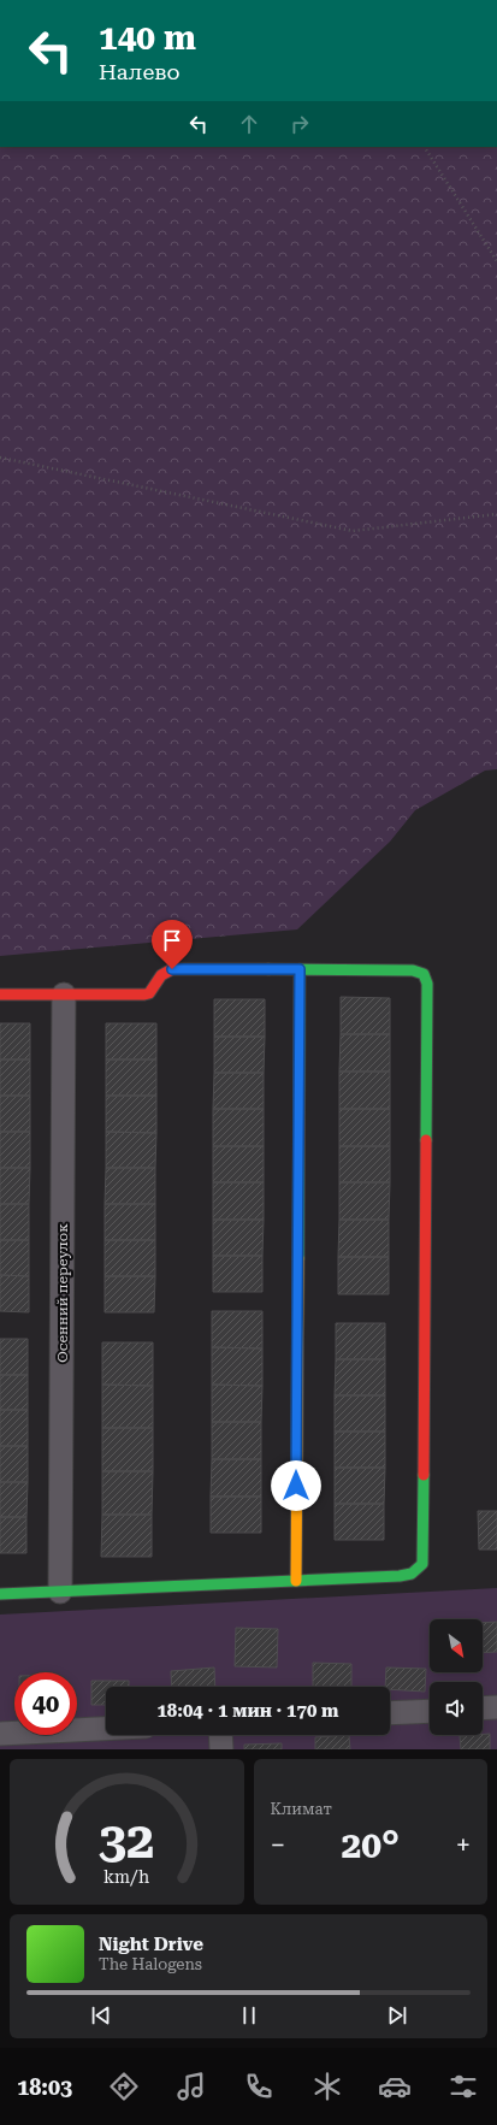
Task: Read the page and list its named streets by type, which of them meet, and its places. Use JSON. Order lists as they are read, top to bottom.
{
  "streets": {
    "street": ["Осенний переулок"]
  },
  "north": "bottom right",
  "page": {
    "turn": ["140 m", "Налево"],
    "limit": "40",
    "trip": "18:04 · 1 мин · 170 m",
    "tile": "Климат",
    "heat": ["−", "20°", "+"],
    "song": ["Night Drive", "The Halogens"],
    "tabs": "18:03",
    "gauge": ["32", "km/h"]
  }
}
